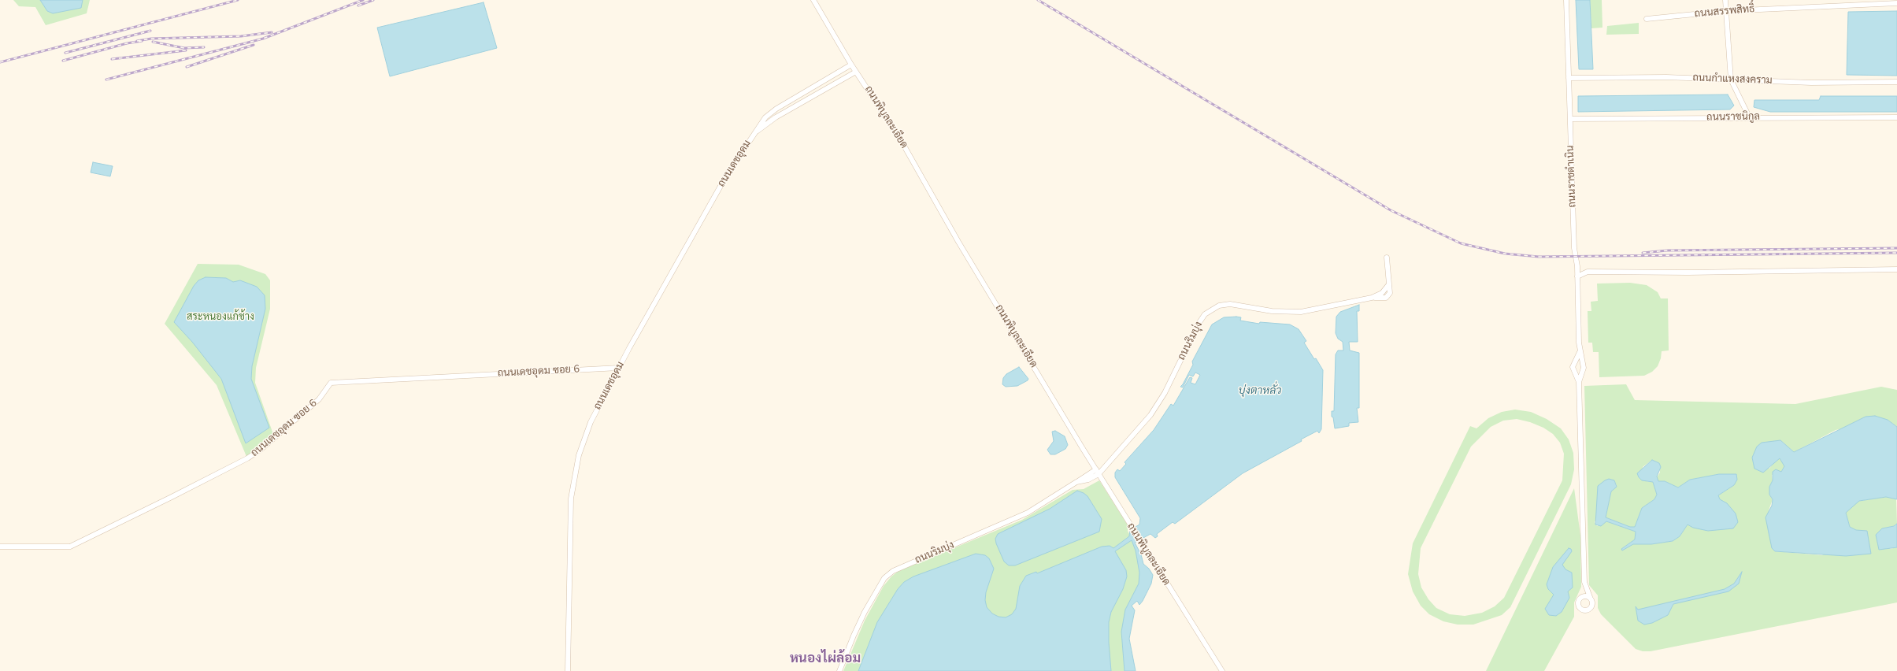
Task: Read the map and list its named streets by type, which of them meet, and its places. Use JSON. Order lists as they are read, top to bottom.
{
  "streets": {
    "street": [
      "ถนนสรรพสิทธิ์",
      "ถนนกำแหงสงคราม",
      "ถนนพิบูลละเอียด",
      "ถนนราชนิกูล",
      "ถนนเดชอุดม",
      "ถนนราชดำเนิน",
      "ถนนริมบุ่ง",
      "ถนนเดชอุดม ซอย 6"
    ]
  },
  "crossings": [
    ["ถนนกำแหงสงคราม", "ถนนราชดำเนิน"],
    ["ถนนพิบูลละเอียด", "ถนนเดชอุดม"],
    ["ถนนพิบูลละเอียด", "ถนนริมบุ่ง"],
    ["ถนนราชนิกูล", "ถนนราชดำเนิน"],
    ["ถนนเดชอุดม", "ถนนเดชอุดม ซอย 6"]
  ],
  "districts": ["หนองไผ่ล้อม"],
  "water": ["บุ่งตาหลั่ว"],
  "parks": ["สระหนองแก้ช้าง"]
}
